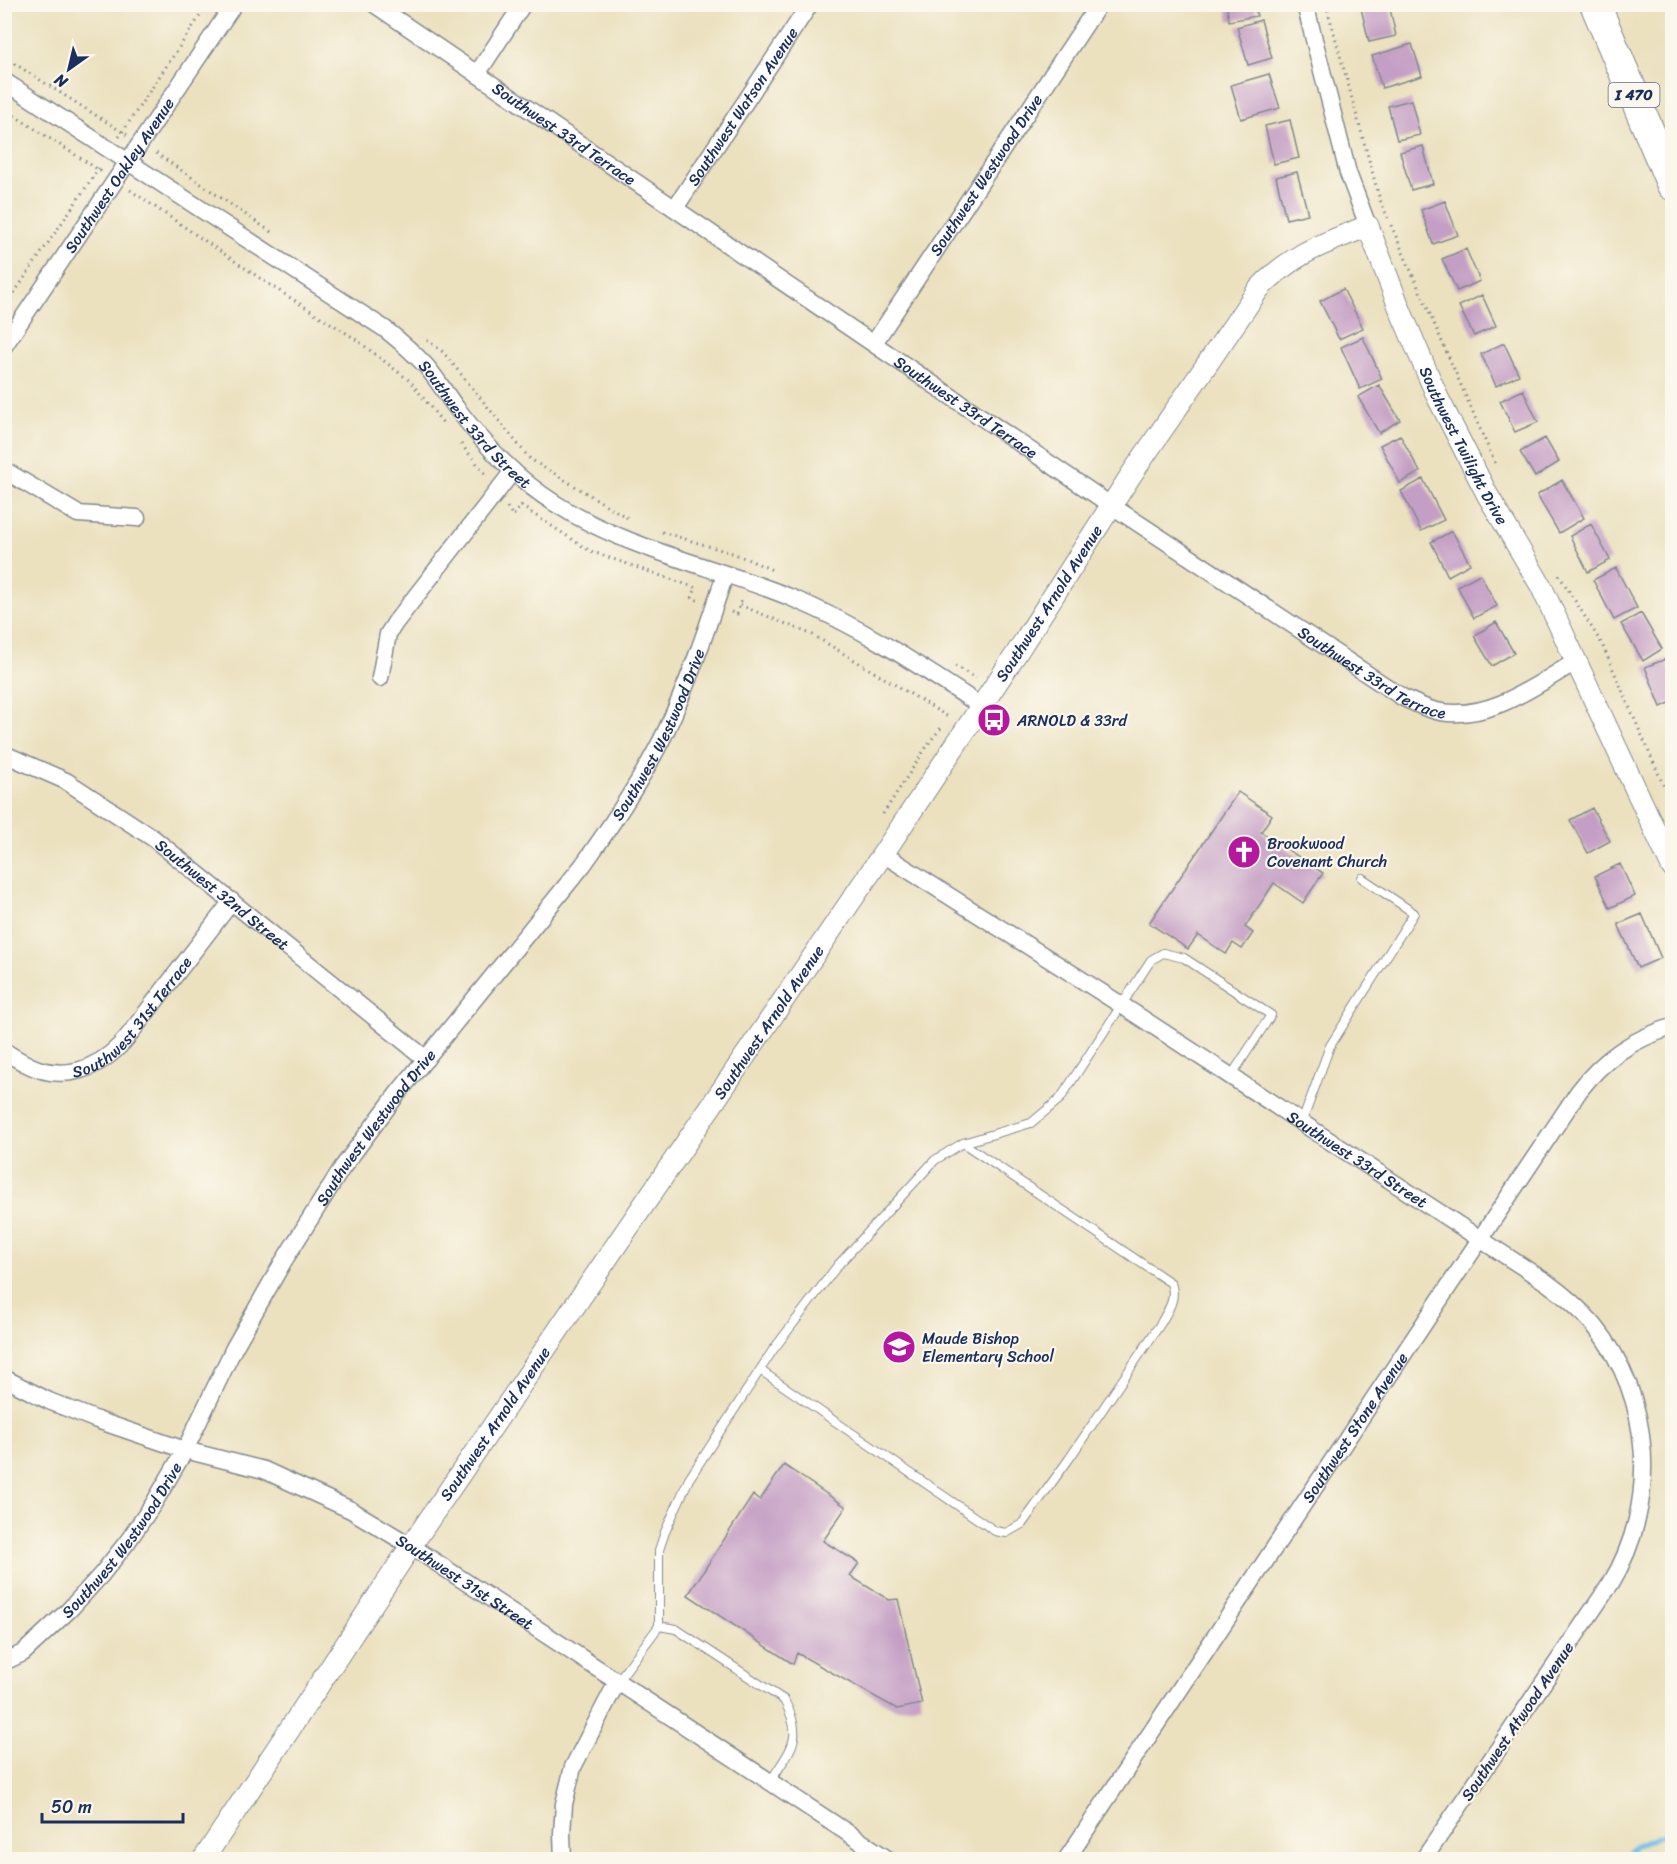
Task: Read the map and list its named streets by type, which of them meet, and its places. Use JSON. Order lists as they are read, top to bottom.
{
  "streets": {
    "highway": ["I 470"],
    "street": [
      "Southwest Watson Avenue",
      "Southwest 33rd Terrace",
      "Southwest Westwood Drive",
      "Southwest Oakley Avenue",
      "Southwest 33rd Street",
      "Southwest Twilight Drive",
      "Southwest Arnold Avenue",
      "Southwest 32nd Street",
      "Southwest 31st Terrace",
      "Southwest Stone Avenue",
      "Southwest 31st Street",
      "Southwest Atwood Avenue"
    ]
  },
  "crossings": [
    ["Southwest Watson Avenue", "Southwest 33rd Terrace"],
    ["Southwest 33rd Terrace", "Southwest Westwood Drive"],
    ["Southwest 33rd Terrace", "Southwest Twilight Drive"],
    ["Southwest 33rd Terrace", "Southwest Arnold Avenue"],
    ["Southwest Westwood Drive", "Southwest 33rd Street"],
    ["Southwest Westwood Drive", "Southwest 32nd Street"],
    ["Southwest Westwood Drive", "Southwest 31st Street"],
    ["Southwest Oakley Avenue", "Southwest 33rd Street"],
    ["Southwest 33rd Street", "Southwest Arnold Avenue"],
    ["Southwest 33rd Street", "Southwest Stone Avenue"],
    ["Southwest 33rd Street", "Southwest Atwood Avenue"],
    ["Southwest Twilight Drive", "Southwest Arnold Avenue"],
    ["Southwest Arnold Avenue", "Southwest 31st Street"],
    ["Southwest 32nd Street", "Southwest 31st Terrace"]
  ],
  "places": {
    "bus stop": ["ARNOLD & 33rd"],
    "church": ["Brookwood Covenant Church"],
    "school or university": ["Maude Bishop Elementary School"]
  },
  "scale_bar": "50 m",
  "north": "bottom left"
}
